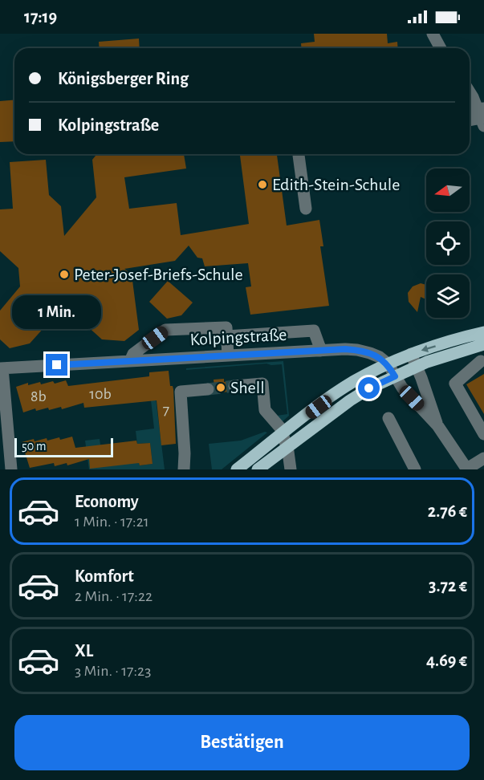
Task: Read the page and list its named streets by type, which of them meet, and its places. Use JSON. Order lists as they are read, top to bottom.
{
  "streets": {
    "street": ["Kolpingstraße"]
  },
  "places": ["Edith-Stein-Schule", "Peter-Josef-Briefs-Schule", "Shell"],
  "house_numbers": ["10b", "8b", "7"],
  "scale_bar": "50 m",
  "north": "left",
  "page": {
    "status": "17:19",
    "banner": ["Königsberger Ring", "Kolpingstraße"],
    "bubble": "1 Min.",
    "scale": "50 m",
    "list": [
      {
        "name": "Economy",
        "note": "1 Min. · 17:21",
        "value": "2.76 €"
      },
      {
        "name": "Komfort",
        "note": "2 Min. · 17:22",
        "value": "3.72 €"
      },
      {
        "name": "XL",
        "note": "3 Min. · 17:23",
        "value": "4.69 €"
      }
    ],
    "buttons": "Bestätigen"
  }
}
